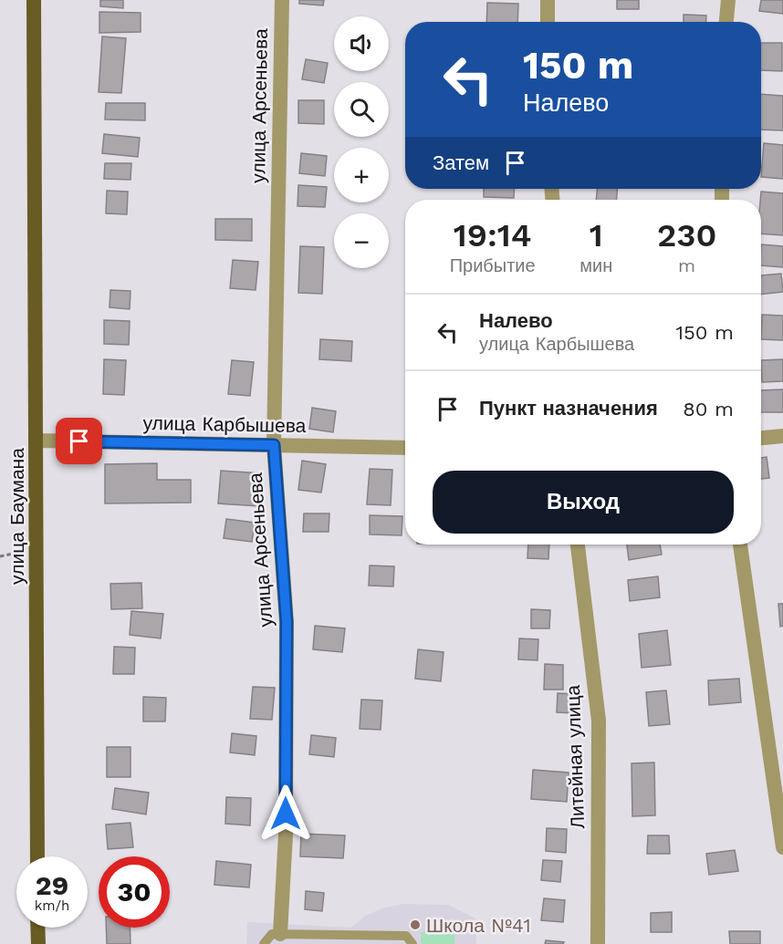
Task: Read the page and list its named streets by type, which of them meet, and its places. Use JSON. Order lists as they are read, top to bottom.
{
  "streets": {
    "main road": ["улица Баумана"],
    "street": ["улица Арсеньева", "улица Карбышева", "Литейная улица"]
  },
  "crossings": [
    ["улица Арсеньева", "улица Карбышева"],
    ["улица Карбышева", "улица Баумана"]
  ],
  "places": ["Школа №41"],
  "page": {
    "map_buttons": ["+", "−"],
    "turn": ["150 m", "Налево"],
    "then": "Затем",
    "eta": [
      "19:14",
      "Прибытие",
      "1",
      "мин",
      "230",
      "m"
    ],
    "list": [
      {
        "name": "Налево",
        "note": "улица Карбышева",
        "value": "150 m"
      },
      {
        "name": "Пункт назначения",
        "value": "80 m"
      }
    ],
    "buttons": "Выход",
    "speed": "29 km/h",
    "limit": "30"
  }
}
